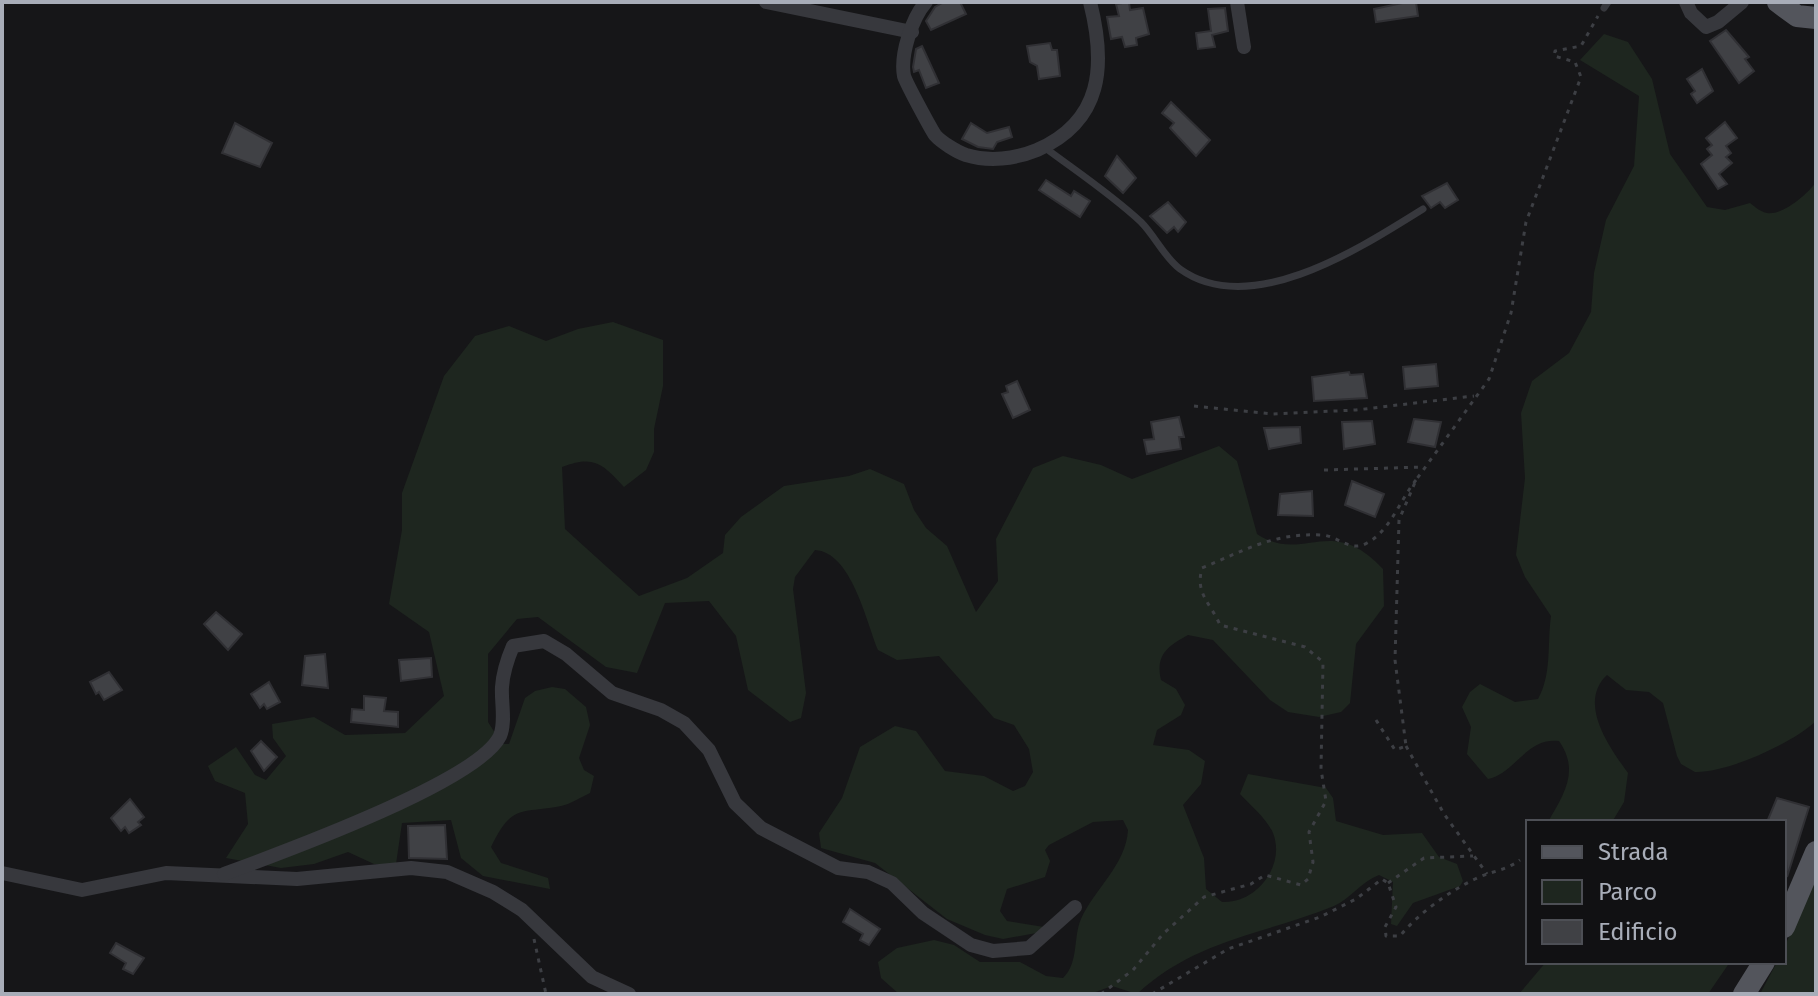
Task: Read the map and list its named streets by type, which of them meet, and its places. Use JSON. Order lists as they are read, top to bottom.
{
  "legend": ["Strada", "Parco", "Edificio"]
}
